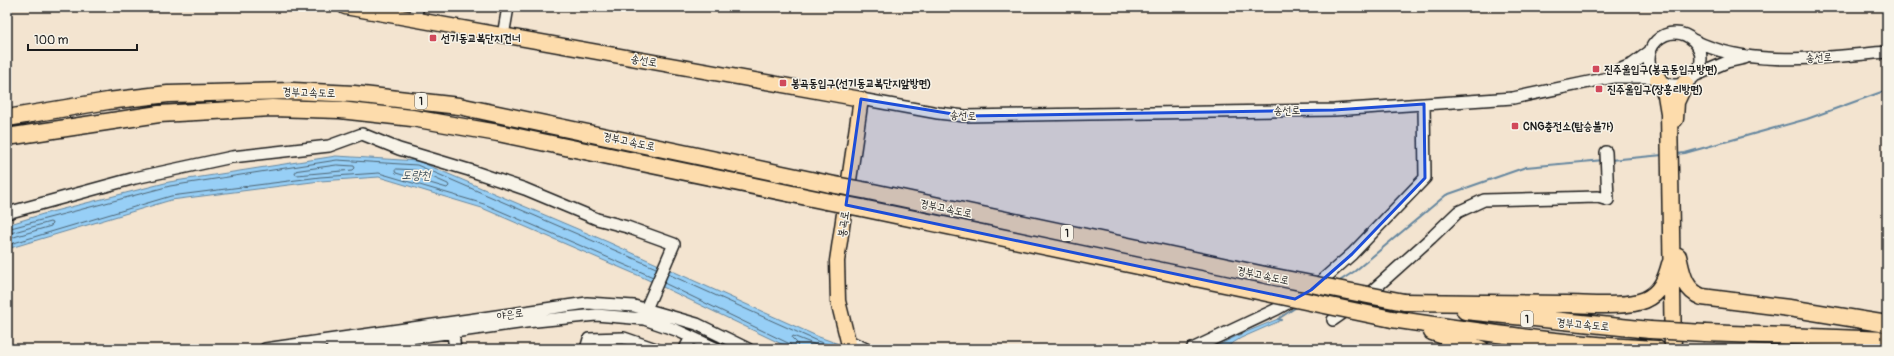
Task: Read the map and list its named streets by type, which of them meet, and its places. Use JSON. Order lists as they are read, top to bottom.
{
  "streets": {
    "highway": ["경부고속도로", "1"],
    "main road": ["송선로", "봉곡로"],
    "street": ["야은로"]
  },
  "crossings": [
    ["송선로", "봉곡로"]
  ],
  "water": ["도량천"],
  "places": {
    "transit": [
      "선기동교복단지건너",
      "진주울입구(봉곡동입구방면)",
      "봉곡동입구(선기동교복단지앞방면)",
      "진주울입구(장흥리방면)",
      "CNG충전소(탑승불가)"
    ]
  },
  "scale_bar": "100 m"
}
